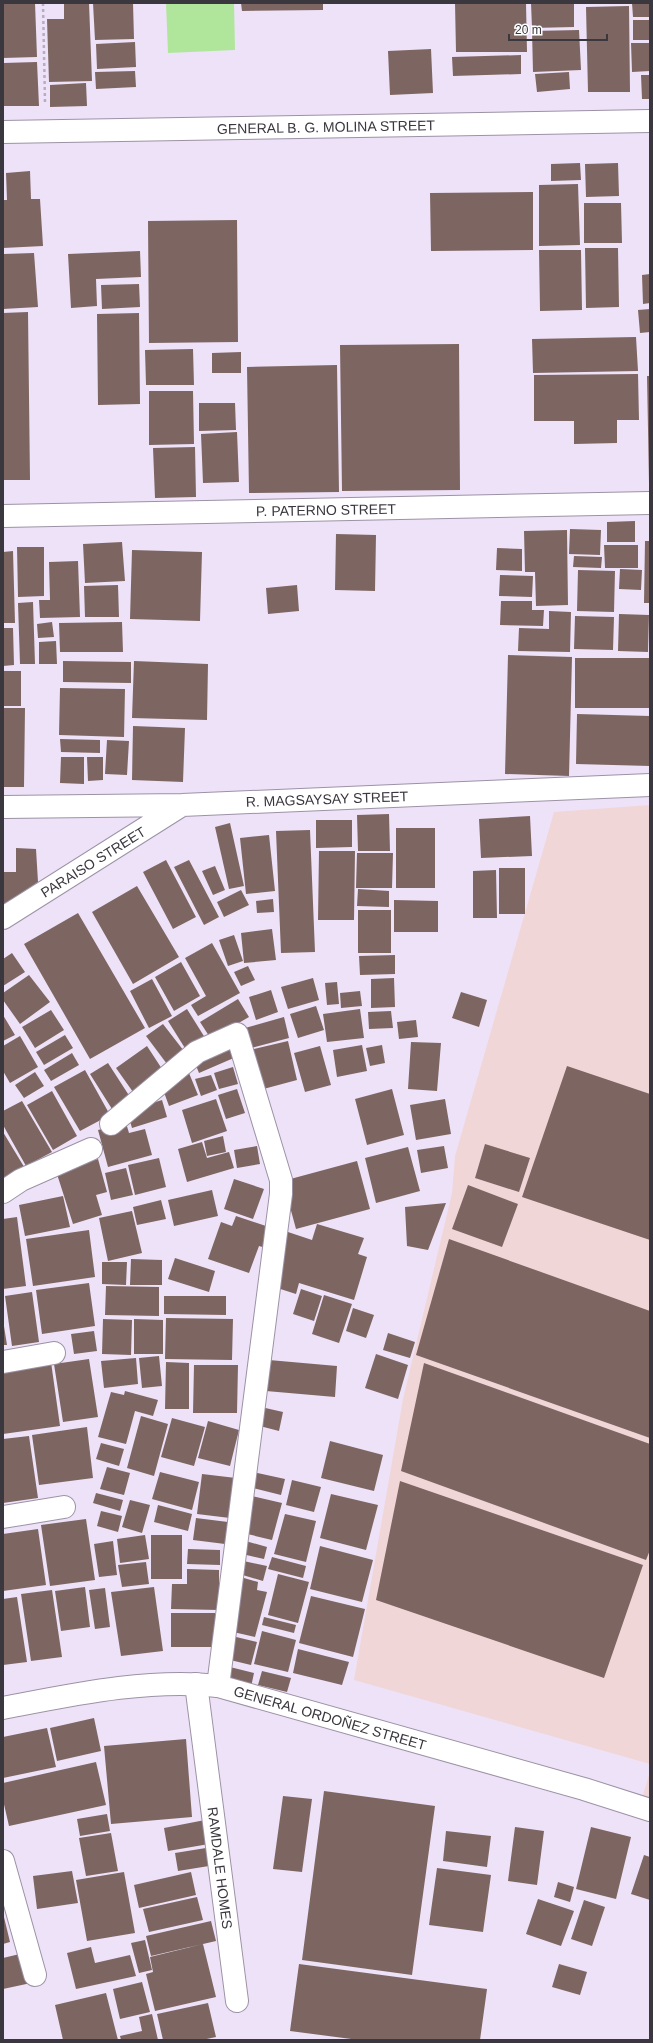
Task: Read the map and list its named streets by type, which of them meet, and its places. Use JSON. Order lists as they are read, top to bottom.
{
  "streets": {
    "street": [
      "GENERAL B. G. MOLINA STREET",
      "P. PATERNO STREET",
      "R. MAGSAYSAY STREET",
      "PARAISO STREET",
      "GENERAL ORDOÑEZ STREET",
      "RAMDALE HOMES"
    ]
  },
  "crossings": [
    ["R. MAGSAYSAY STREET", "PARAISO STREET"],
    ["GENERAL ORDOÑEZ STREET", "RAMDALE HOMES"]
  ],
  "scale_bar": "20 m"
}
